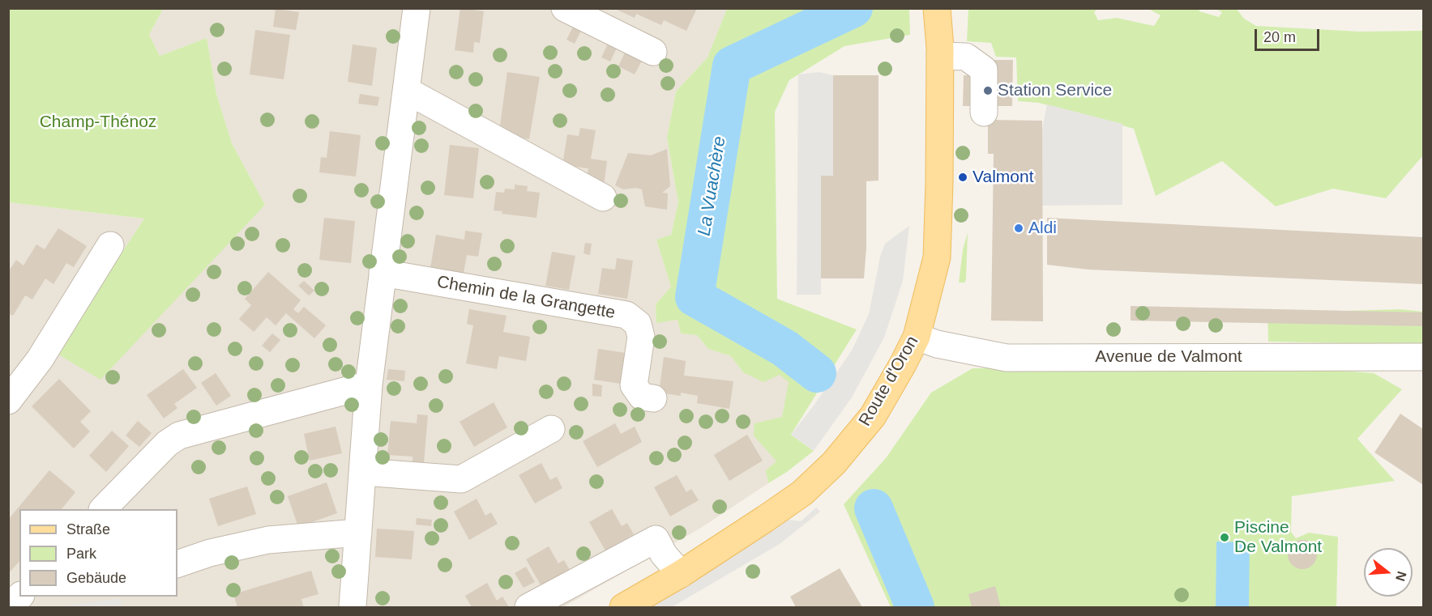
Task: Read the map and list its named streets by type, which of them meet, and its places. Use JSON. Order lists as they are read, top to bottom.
{
  "streets": {
    "main road": ["Route d'Oron"],
    "street": ["Chemin de la Grangette", "Avenue de Valmont"]
  },
  "crossings": [
    ["Avenue de Valmont", "Route d'Oron"]
  ],
  "water": ["La Vuachère"],
  "parks": ["Champ-Thénoz"],
  "places": [
    "Station Service",
    "Valmont",
    "Aldi",
    "Piscine De Valmont"
  ],
  "legend": ["Straße", "Park", "Gebäude"],
  "scale_bar": "20 m",
  "north": "right"
}
